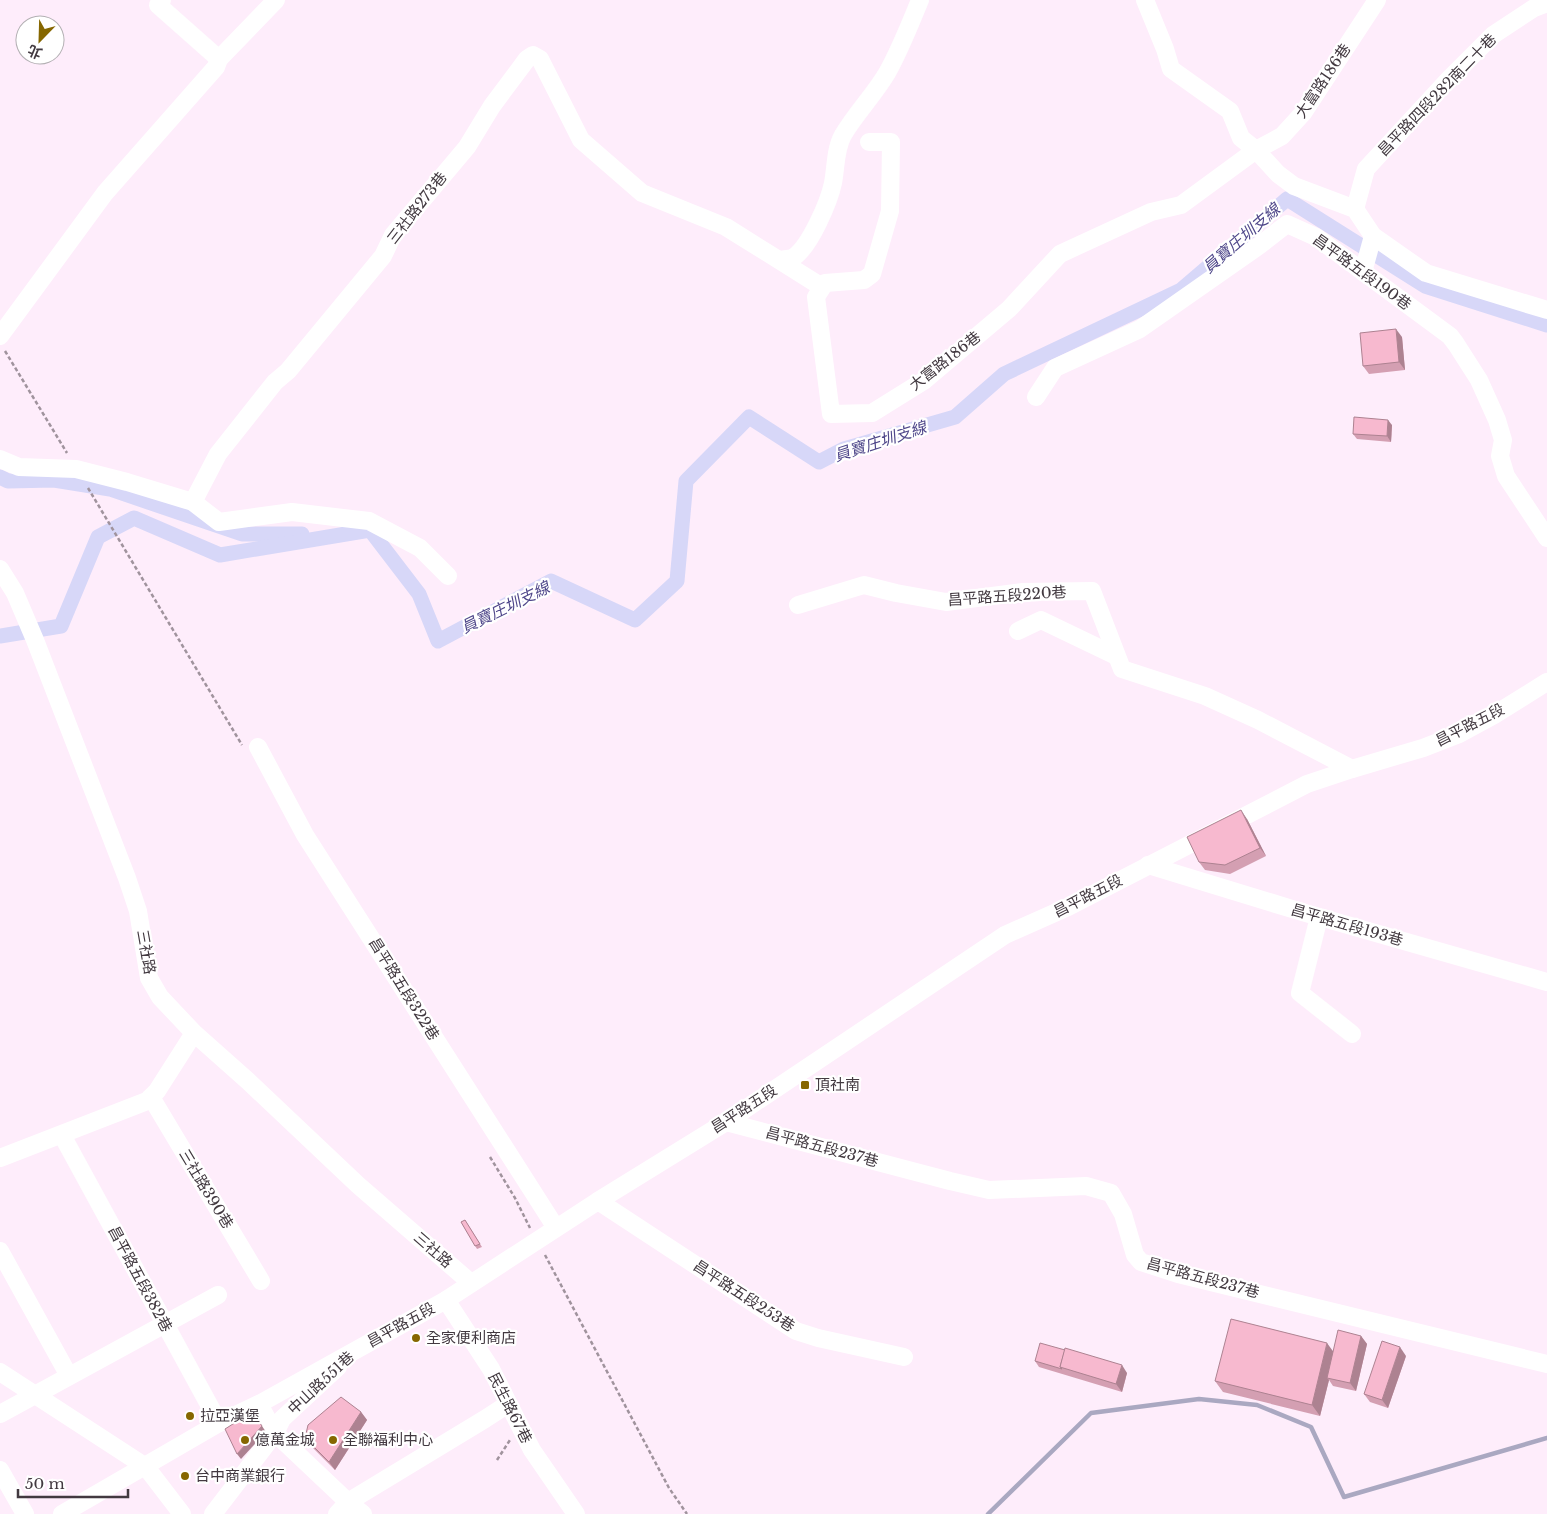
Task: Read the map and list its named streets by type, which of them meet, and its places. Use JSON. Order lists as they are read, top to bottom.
{
  "streets": {
    "street": [
      "大富路186巷",
      "昌平路四段282南二十巷",
      "三社路273巷",
      "昌平路五段190巷",
      "昌平路五段220巷",
      "昌平路五段",
      "昌平路五段193巷",
      "三社路",
      "昌平路五段322巷",
      "昌平路五段237巷",
      "三社路390巷",
      "昌平路五段382巷",
      "昌平路五段253巷",
      "中山路551巷",
      "民生路67巷"
    ]
  },
  "crossings": [
    ["昌平路五段220巷", "昌平路五段"],
    ["昌平路五段", "昌平路五段193巷"],
    ["昌平路五段", "三社路"],
    ["昌平路五段", "昌平路五段322巷"],
    ["昌平路五段", "昌平路五段237巷"],
    ["昌平路五段", "昌平路五段382巷"],
    ["昌平路五段", "昌平路五段253巷"],
    ["昌平路五段", "中山路551巷"],
    ["昌平路五段", "民生路67巷"]
  ],
  "water": ["員寶庄圳支線"],
  "places": {
    "transit": ["頂社南"],
    "other": [
      "全家便利商店",
      "拉亞漢堡",
      "億萬金城",
      "全聯福利中心",
      "台中商業銀行"
    ]
  },
  "scale_bar": "50 m",
  "north": "bottom left"
}
